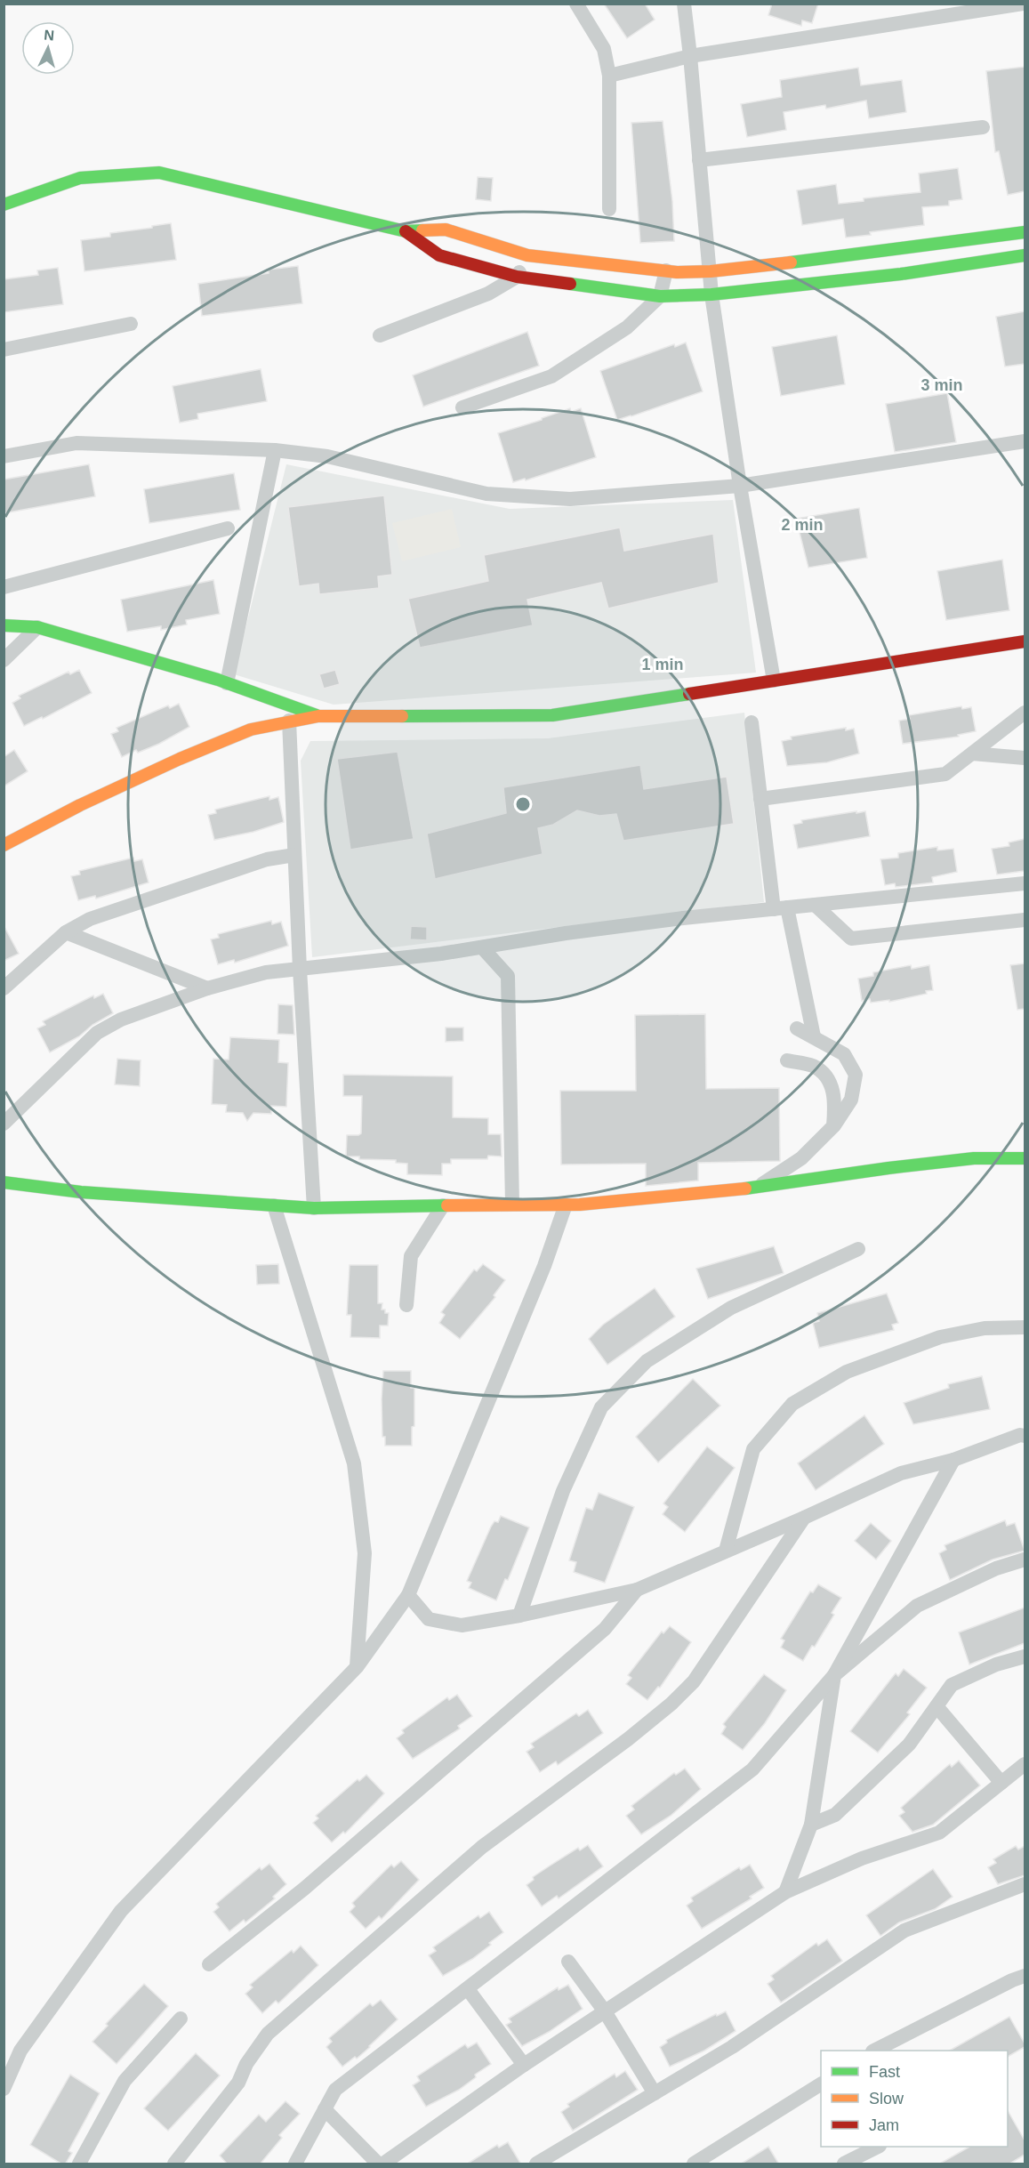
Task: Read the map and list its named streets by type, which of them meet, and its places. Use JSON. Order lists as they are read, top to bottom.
{
  "legend": ["Fast", "Slow", "Jam"],
  "north": "top",
  "rings": ["3 min", "2 min", "1 min"]
}
